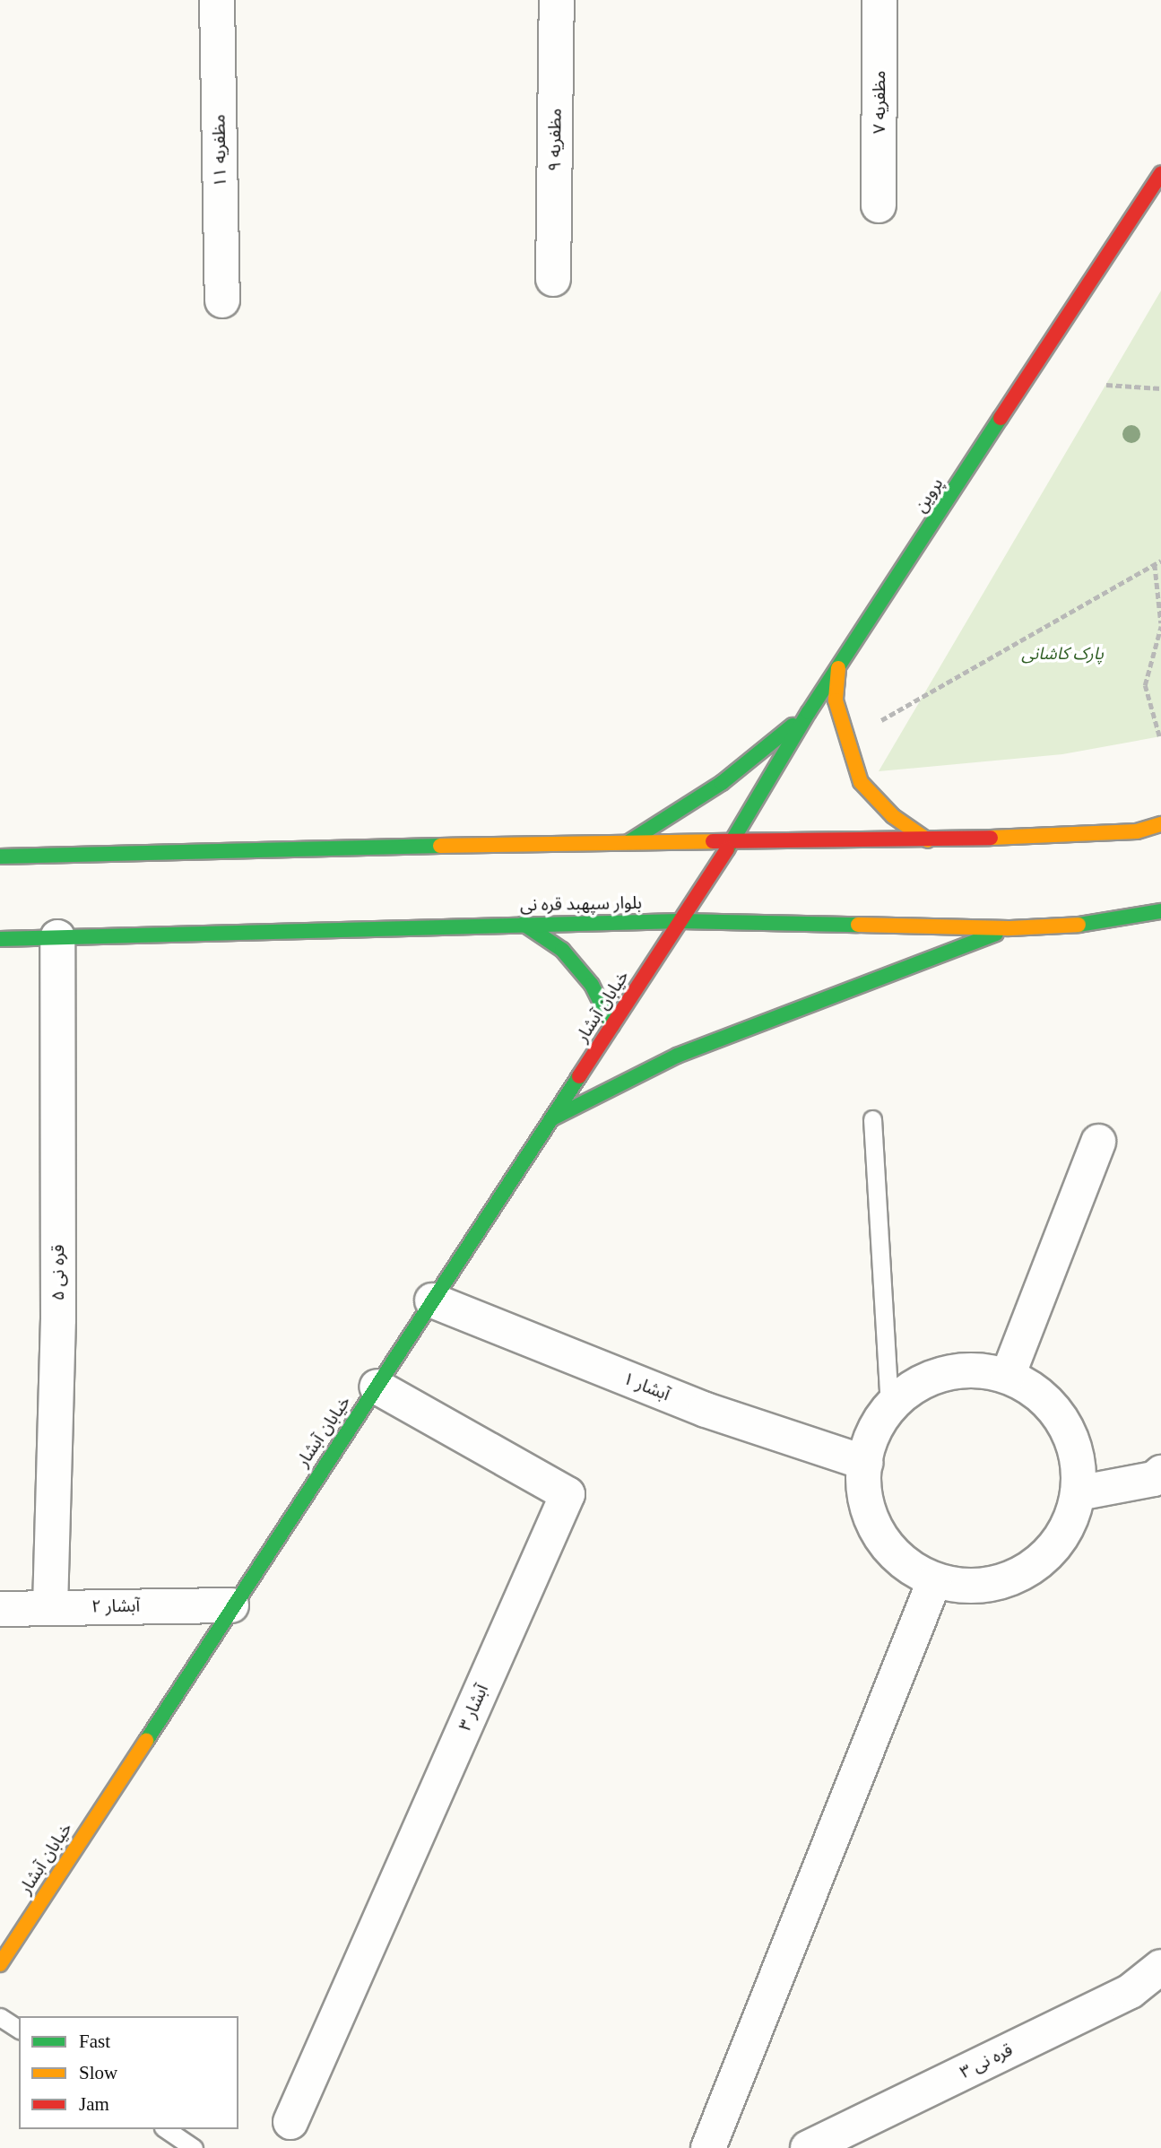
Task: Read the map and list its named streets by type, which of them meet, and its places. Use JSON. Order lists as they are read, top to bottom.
{
  "streets": {
    "main road": ["پروین", "بلوار سپهبد قره نی", "خیابان آبشار"],
    "street": [
      "مظفریه ۷",
      "مظفریه ۹",
      "مظفریه ۱۱",
      "قره نی ۵",
      "آبشار ۱",
      "آبشار ۲",
      "آبشار ۳",
      "قره نی ۳"
    ]
  },
  "crossings": [
    ["پروین", "خیابان آبشار"],
    ["بلوار سپهبد قره نی", "خیابان آبشار"],
    ["بلوار سپهبد قره نی", "قره نی ۵"],
    ["خیابان آبشار", "آبشار ۱"],
    ["خیابان آبشار", "آبشار ۲"],
    ["خیابان آبشار", "آبشار ۳"],
    ["قره نی ۵", "آبشار ۲"]
  ],
  "parks": ["پارک کاشانی"],
  "legend": ["Fast", "Slow", "Jam"]
}
